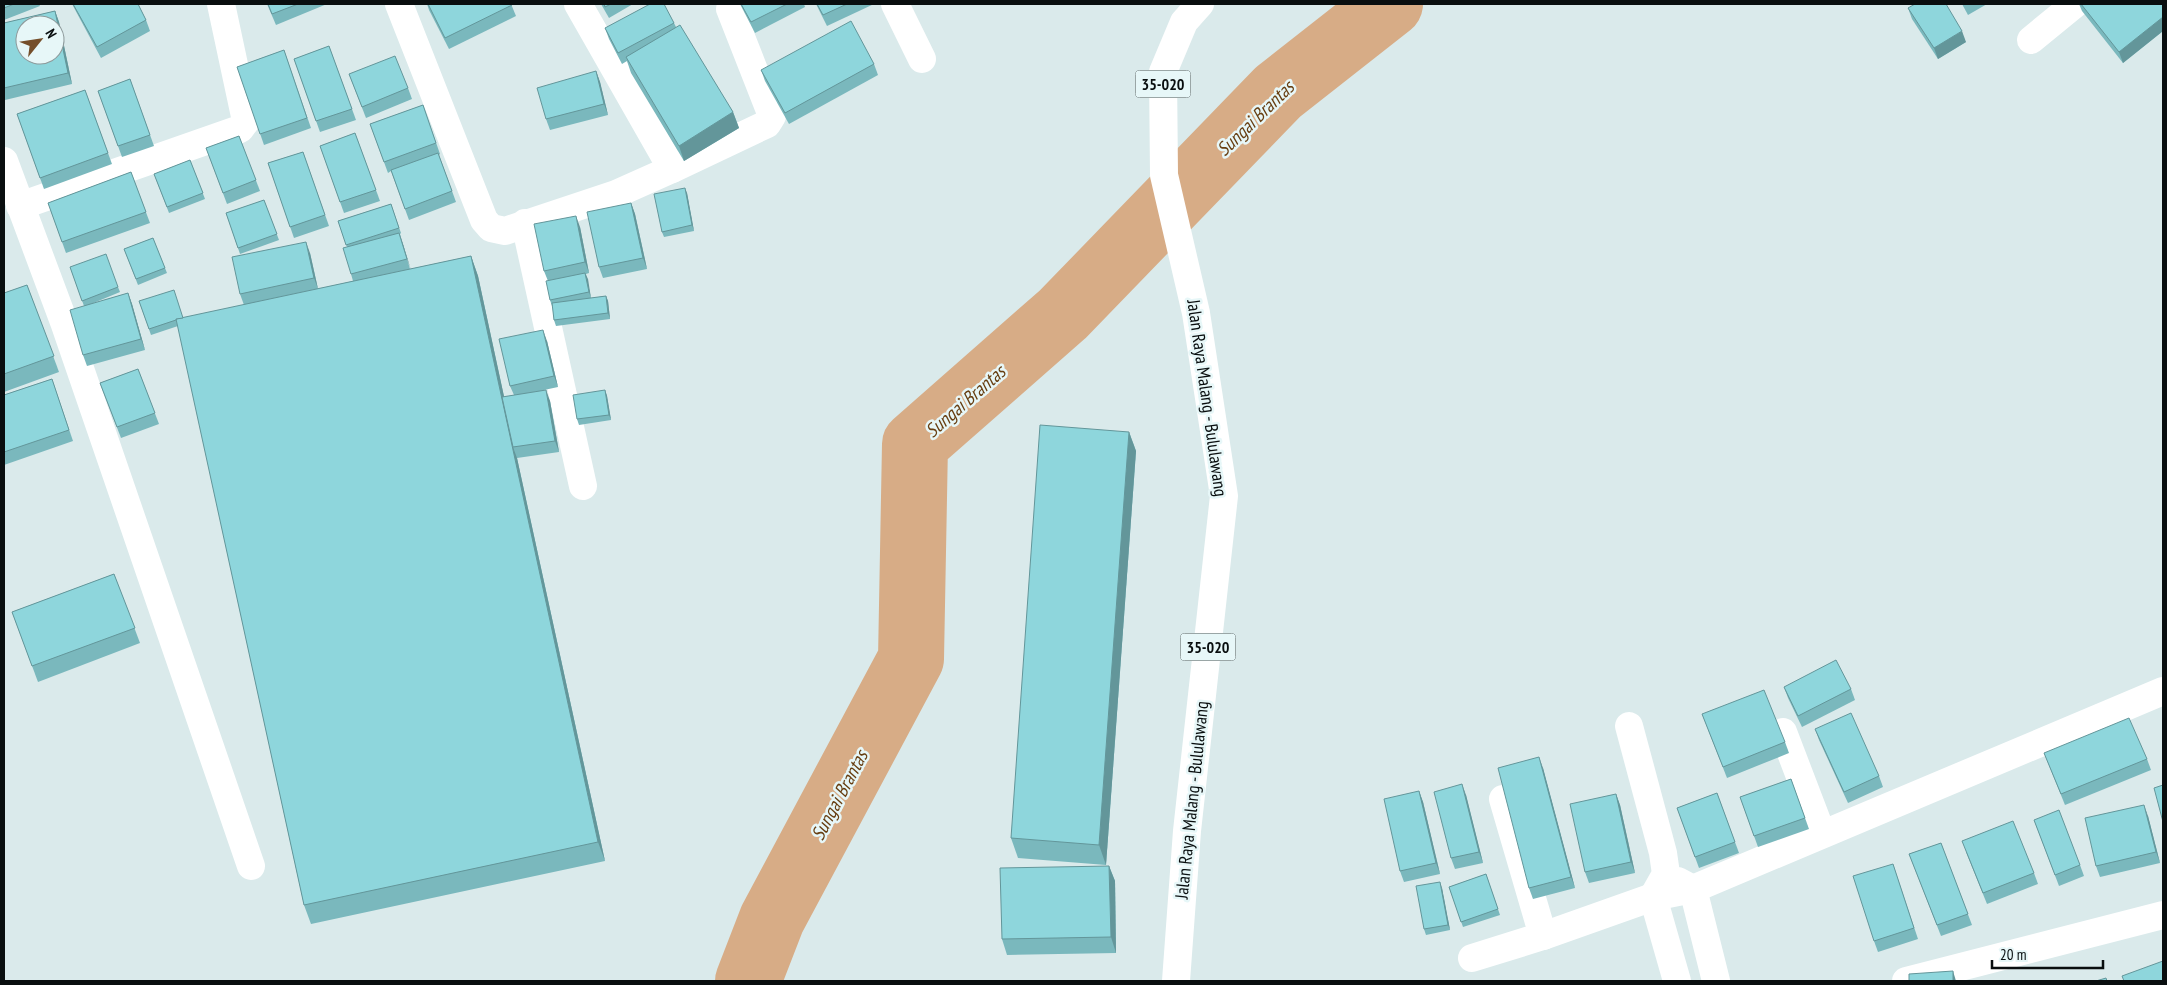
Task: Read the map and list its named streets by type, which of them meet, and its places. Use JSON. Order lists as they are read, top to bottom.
{
  "streets": {
    "street": ["35-020", "Jalan Raya Malang - Bululawang"]
  },
  "water": ["Sungai Brantas"],
  "scale_bar": "20 m",
  "north": "top right"
}
